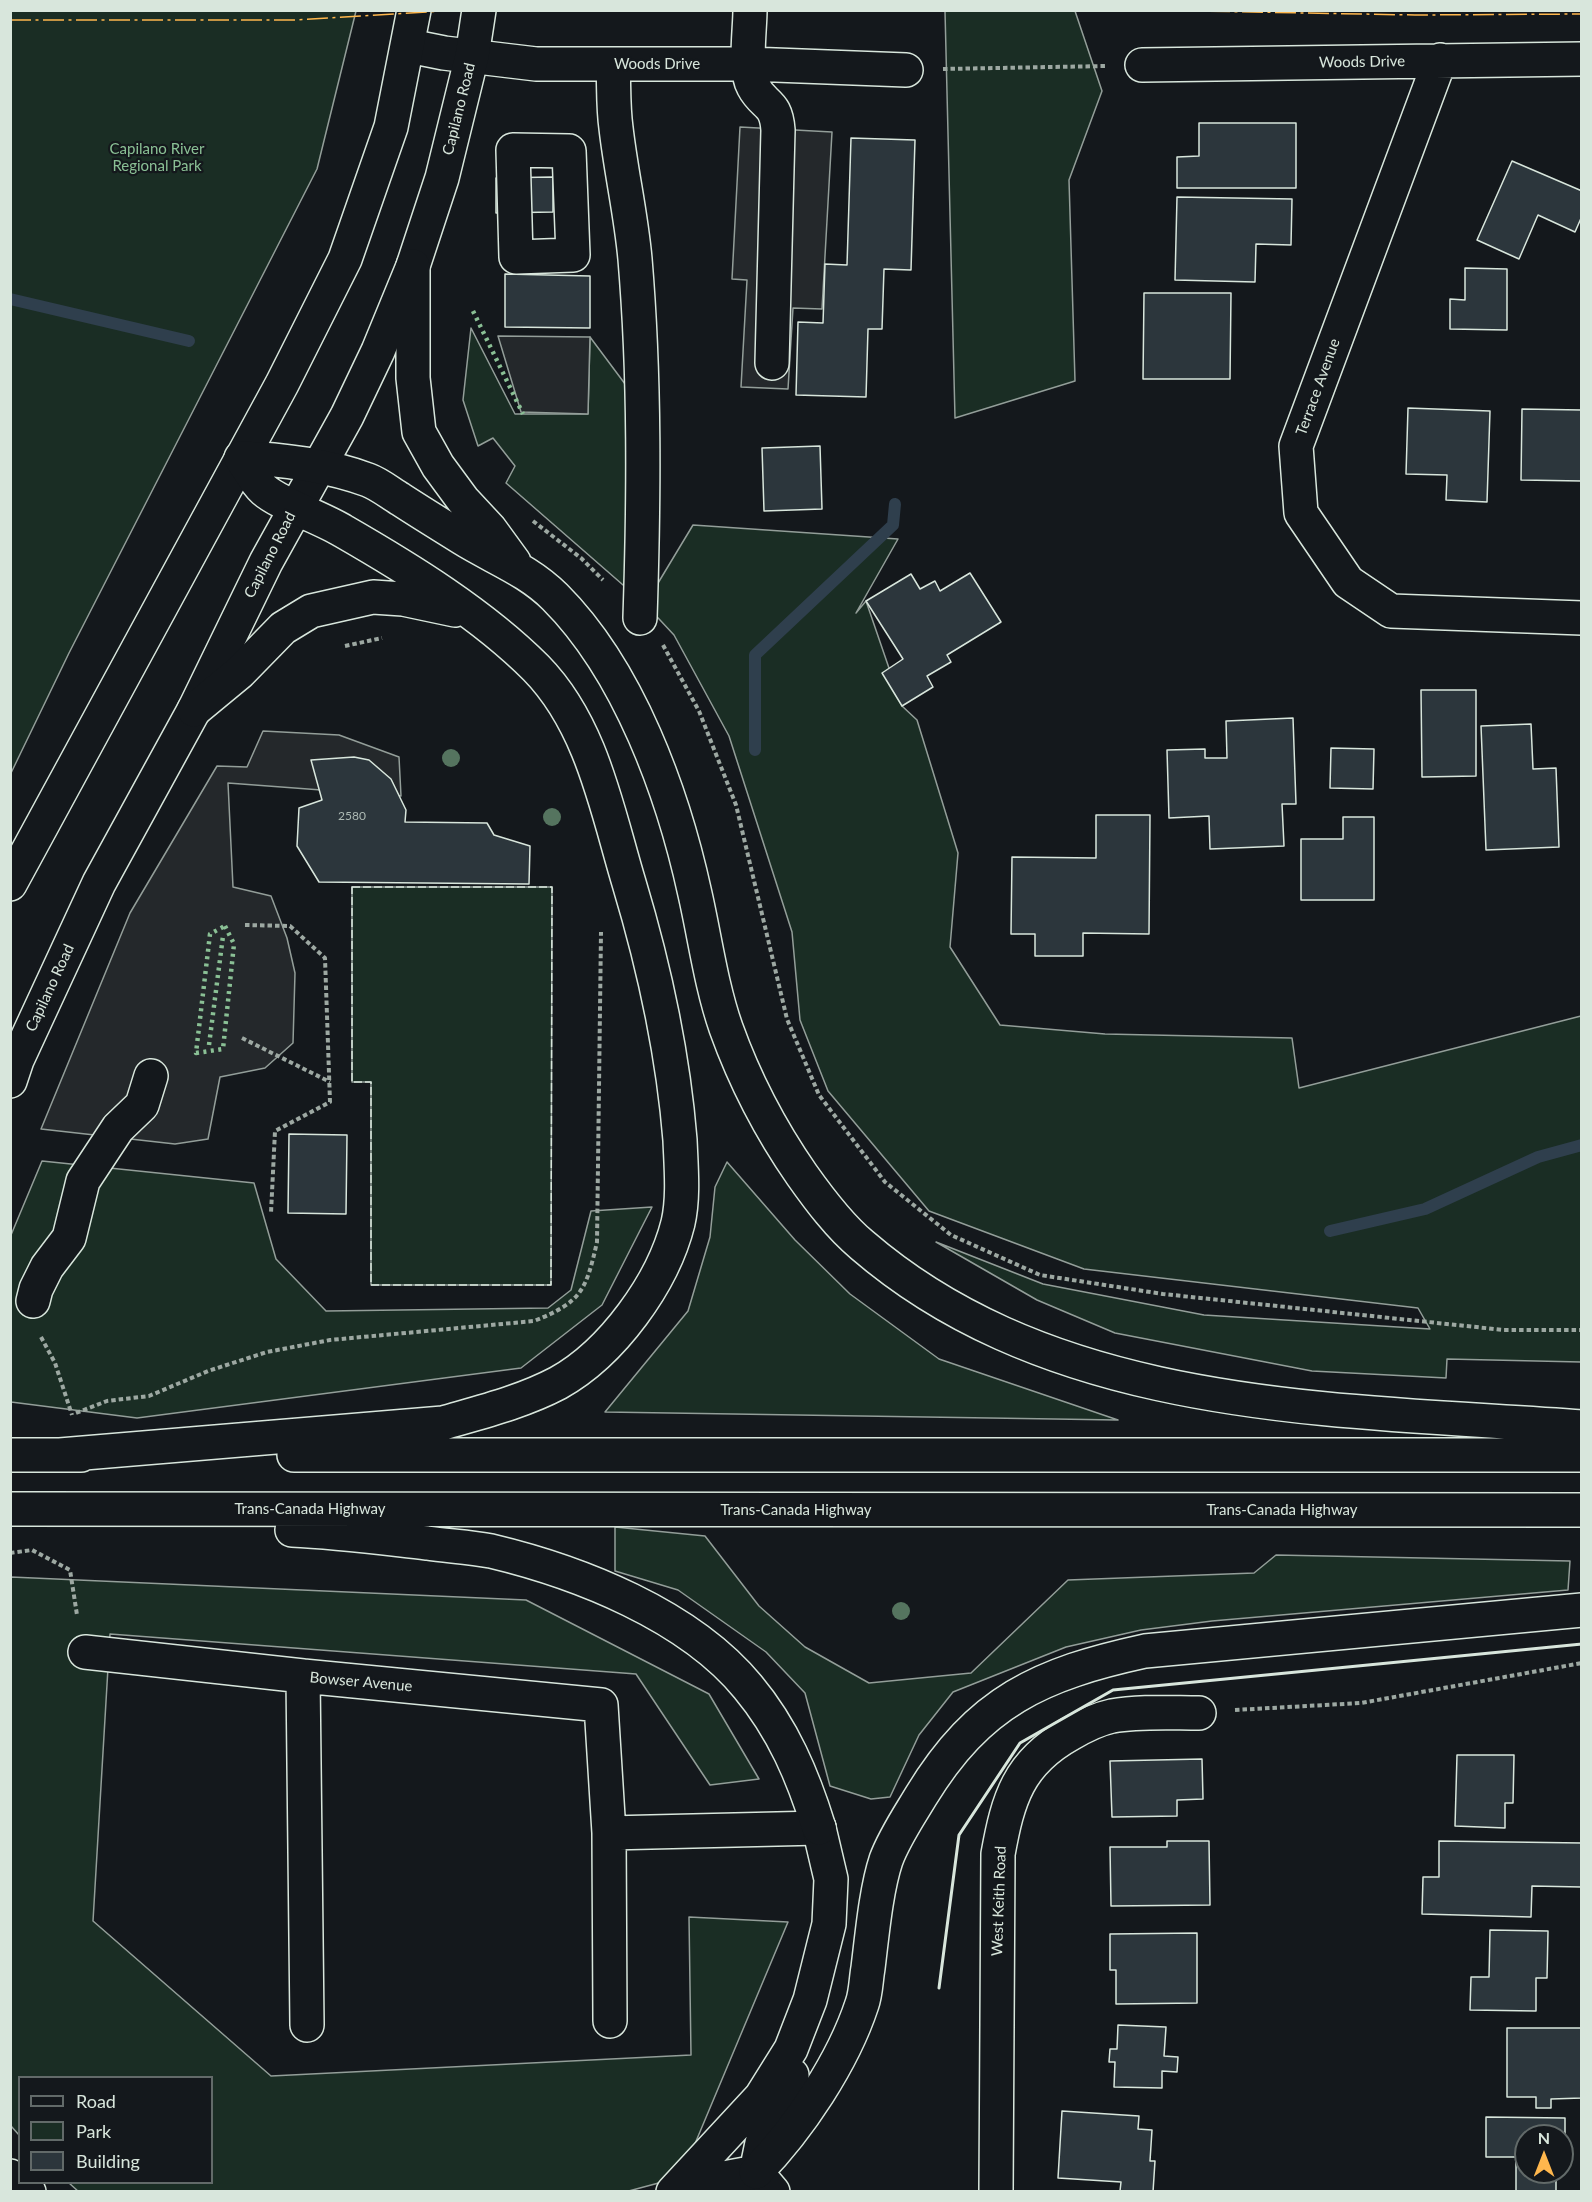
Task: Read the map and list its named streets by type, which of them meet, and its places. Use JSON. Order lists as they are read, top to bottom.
{
  "streets": {
    "main road": [
      "Woods Drive",
      "Capilano Road",
      "Terrace Avenue",
      "Trans-Canada Highway",
      "Bowser Avenue",
      "West Keith Road"
    ]
  },
  "crossings": [
    ["Woods Drive", "Capilano Road"],
    ["Woods Drive", "Terrace Avenue"]
  ],
  "parks": ["Capilano River Regional Park"],
  "house_numbers": ["2580"],
  "legend": ["Road", "Park", "Building"],
  "north": "top"
}
